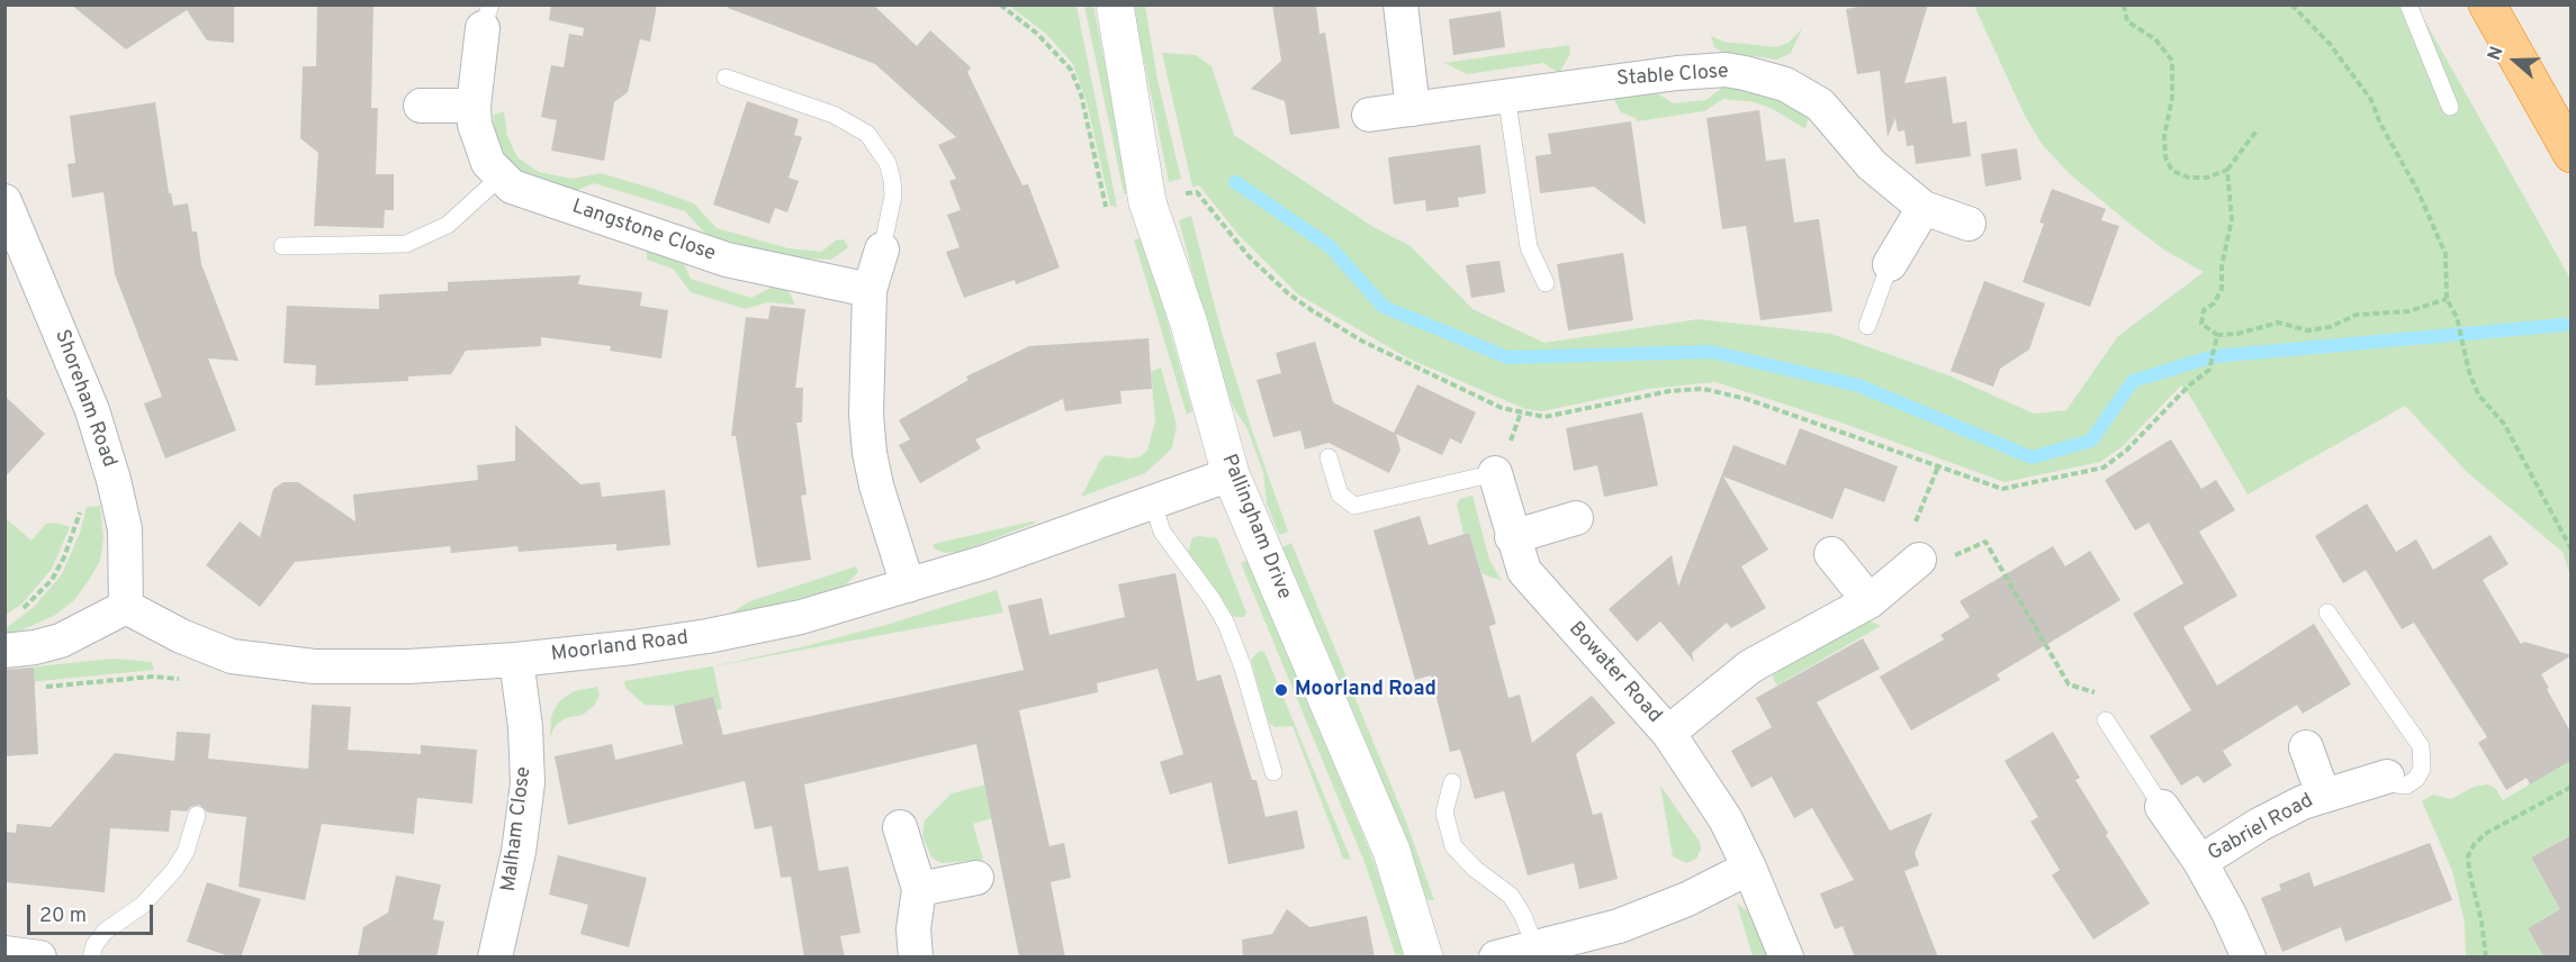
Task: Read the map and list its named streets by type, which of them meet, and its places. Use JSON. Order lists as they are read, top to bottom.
{
  "streets": {
    "street": [
      "Stable Close",
      "Langstone Close",
      "Shoreham Road",
      "Pallingham Drive",
      "Moorland Road",
      "Bowater Road",
      "Gabriel Road",
      "Malham Close"
    ]
  },
  "crossings": [
    ["Shoreham Road", "Moorland Road"],
    ["Pallingham Drive", "Moorland Road"],
    ["Moorland Road", "Malham Close"]
  ],
  "places": ["Moorland Road"],
  "scale_bar": "20 m",
  "north": "left"
}
